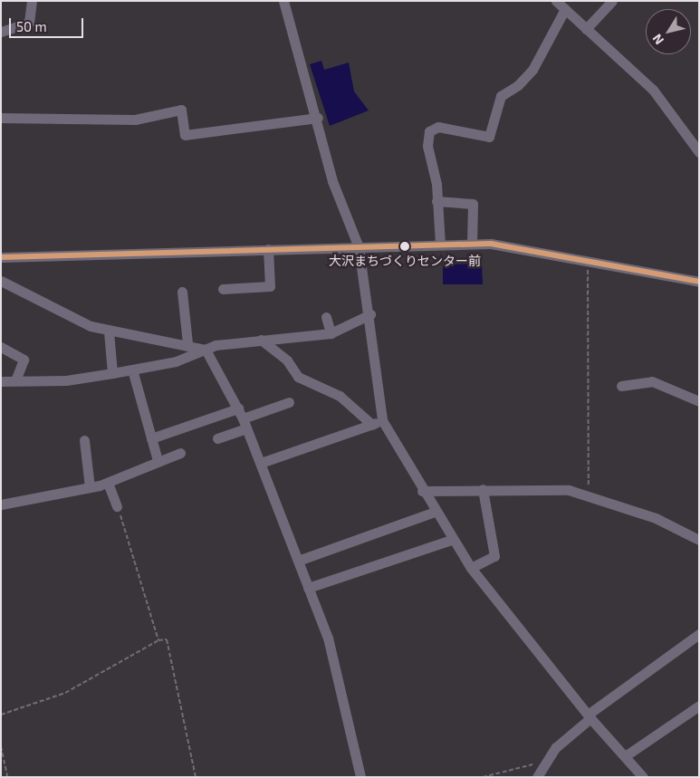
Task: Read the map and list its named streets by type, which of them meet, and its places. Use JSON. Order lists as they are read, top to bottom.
{
  "places": ["大沢まちづくりセンター前"],
  "scale_bar": "50 m",
  "north": "bottom left"
}
